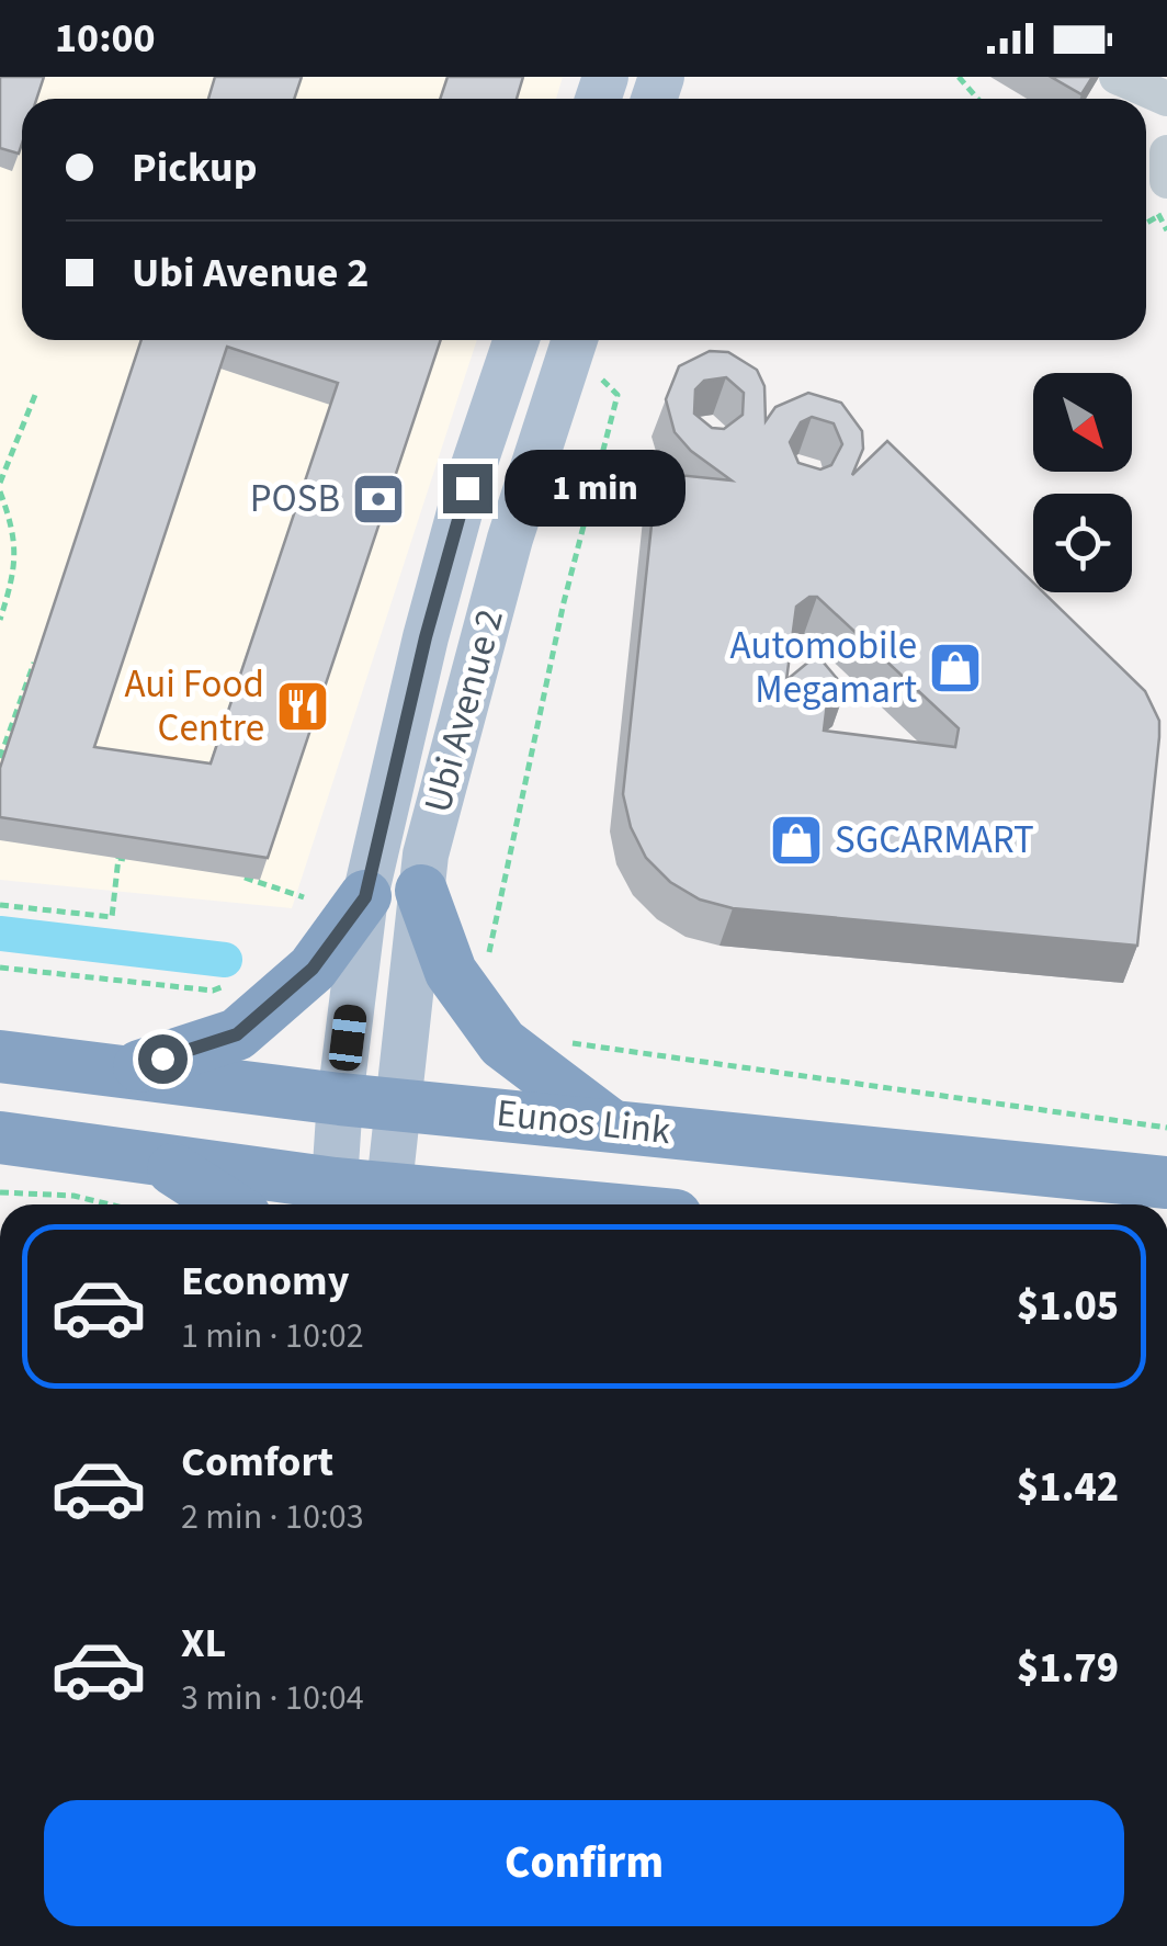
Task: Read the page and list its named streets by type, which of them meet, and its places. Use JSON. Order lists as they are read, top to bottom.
{
  "streets": {
    "highway": ["Eunos Link"],
    "main road": ["Ubi Avenue 2"]
  },
  "crossings": [
    ["Ubi Avenue 2", "Eunos Link"]
  ],
  "places": {
    "bank": ["POSB"],
    "shop": ["Automobile Megamart", "SGCARMART"],
    "restaurant": ["Aui Food Centre"]
  },
  "north": "bottom right",
  "page": {
    "status": "10:00",
    "banner": ["Pickup", "Ubi Avenue 2"],
    "bubble": "1 min",
    "list": [
      {
        "name": "Economy",
        "note": "1 min · 10:02",
        "value": "$1.05"
      },
      {
        "name": "Comfort",
        "note": "2 min · 10:03",
        "value": "$1.42"
      },
      {
        "name": "XL",
        "note": "3 min · 10:04",
        "value": "$1.79"
      }
    ],
    "buttons": "Confirm"
  }
}
